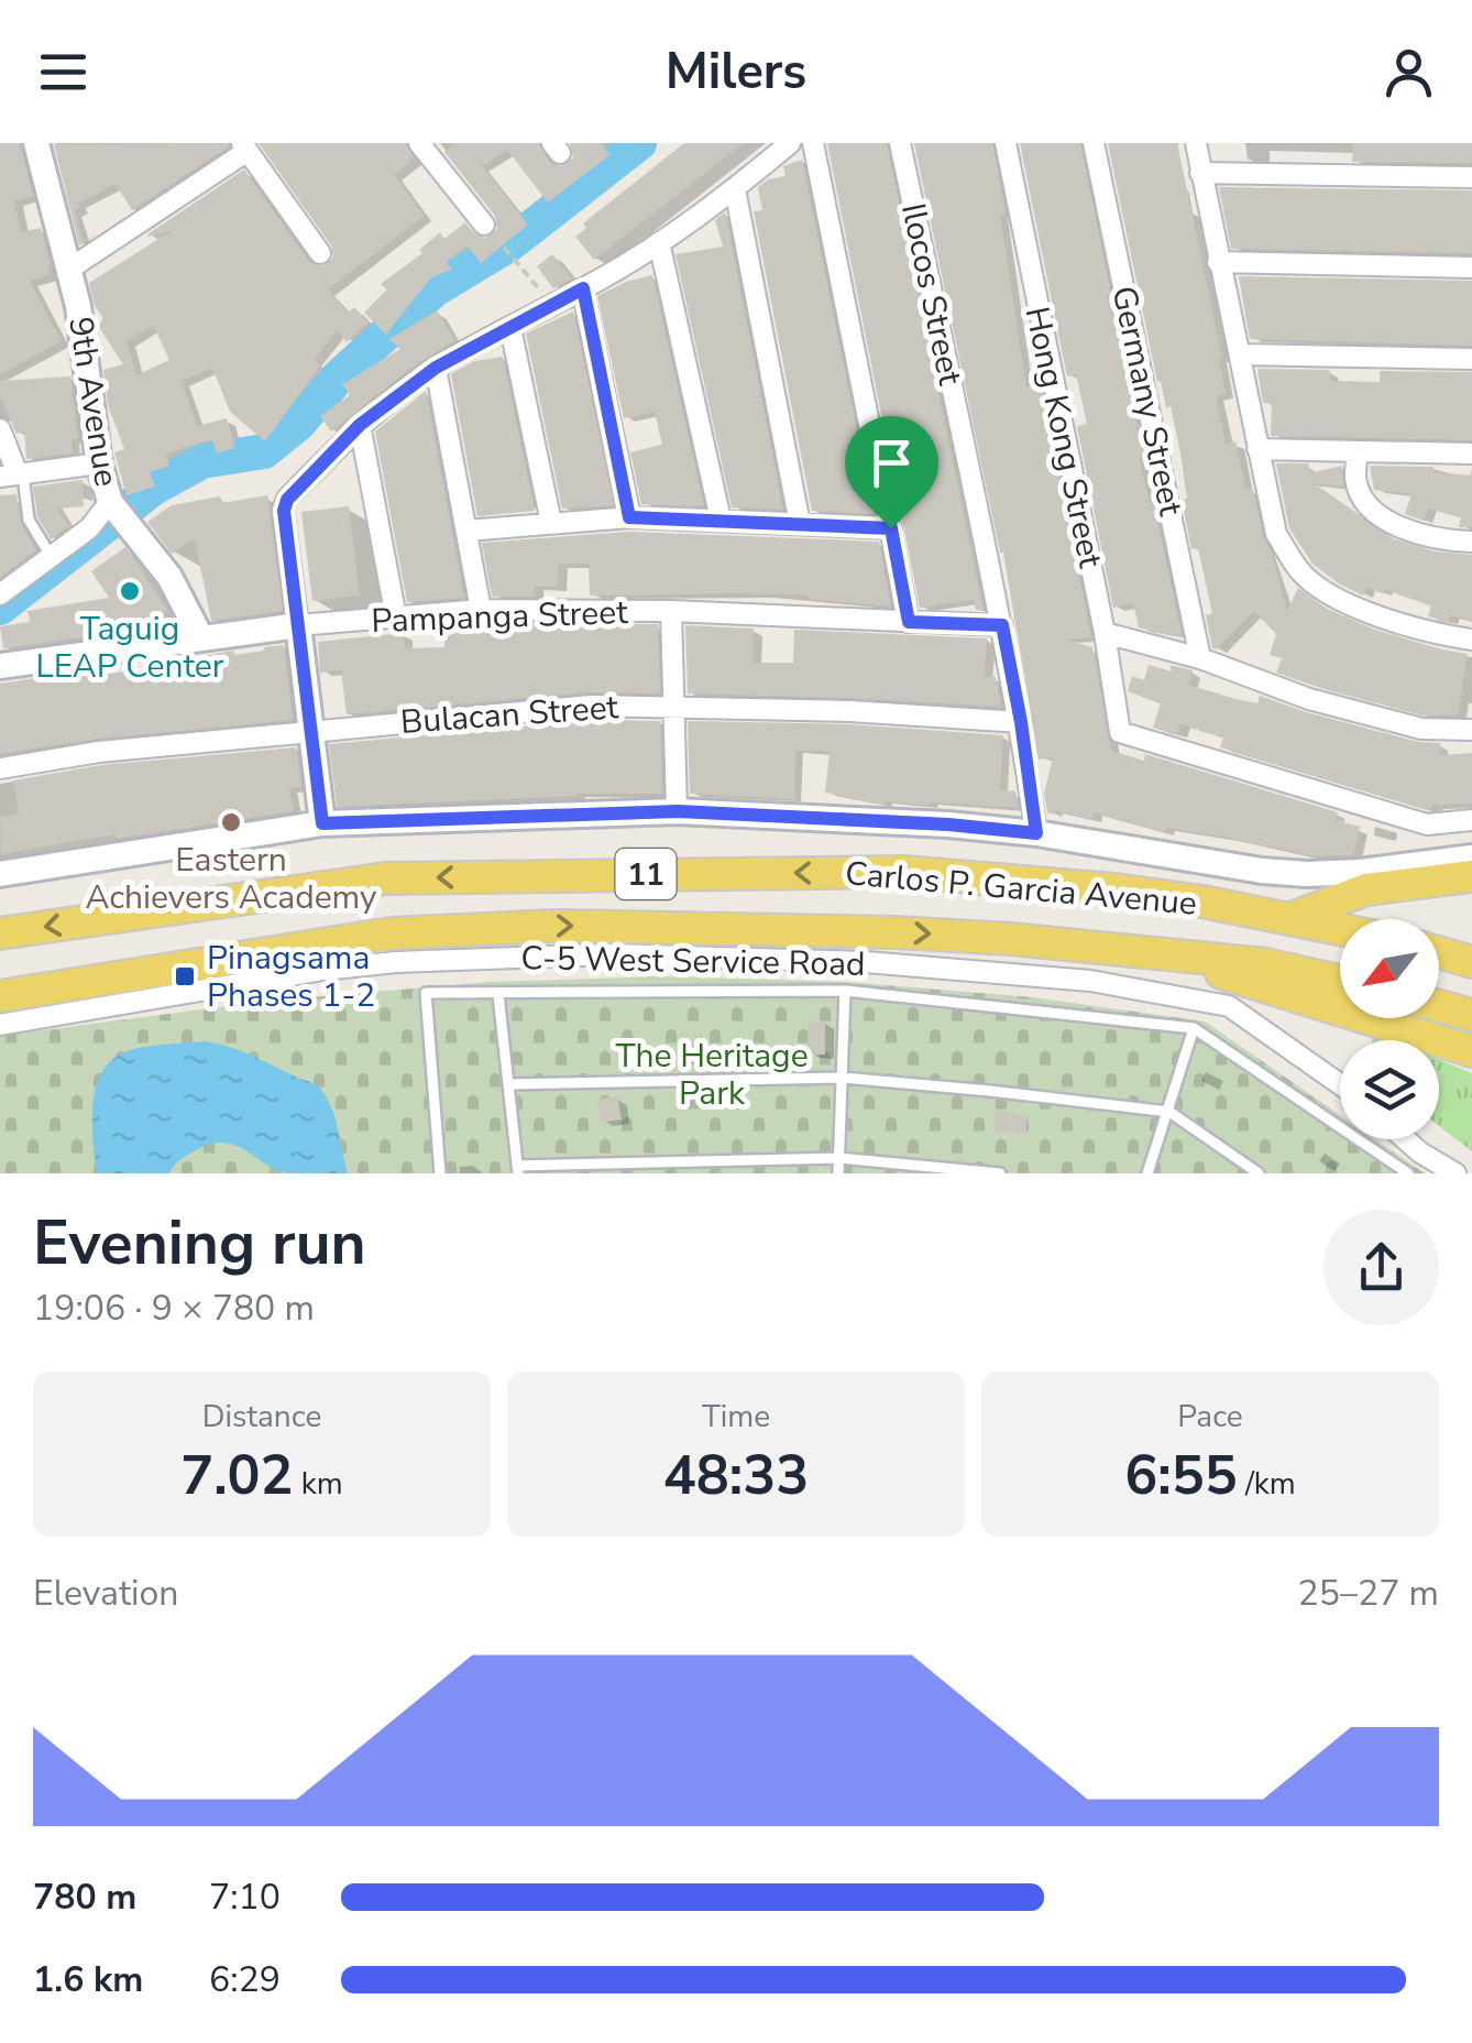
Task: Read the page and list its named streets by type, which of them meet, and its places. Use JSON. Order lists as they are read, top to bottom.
{
  "streets": {
    "main road": [
      "9th Avenue",
      "Pampanga Street",
      "11",
      "Carlos P. Garcia Avenue"
    ],
    "street": [
      "Ilocos Street",
      "Germany Street",
      "Hong Kong Street",
      "Bulacan Street",
      "C-5 West Service Road"
    ]
  },
  "crossings": [
    ["Ilocos Street", "Pampanga Street"],
    ["Ilocos Street", "Bulacan Street"],
    ["9th Avenue", "Pampanga Street"]
  ],
  "parks": ["The Heritage Park"],
  "places": {
    "other": ["Taguig LEAP Center", "Eastern Achievers Academy"],
    "transit": ["Pinagsama Phases 1-2"]
  },
  "north": "bottom left",
  "page": {
    "header": "Milers",
    "heading": ["Evening run", "19:06 · 9 × 780 m"],
    "stats": [
      ["Distance", "7.02 km"],
      ["Time", "48:33"],
      ["Pace", "6:55 /km"]
    ],
    "chart": ["Elevation", "25–27 m"],
    "list": [
      {
        "name": "780 m",
        "note": "7:10"
      },
      {
        "name": "1.6 km",
        "note": "6:29"
      }
    ]
  }
}
